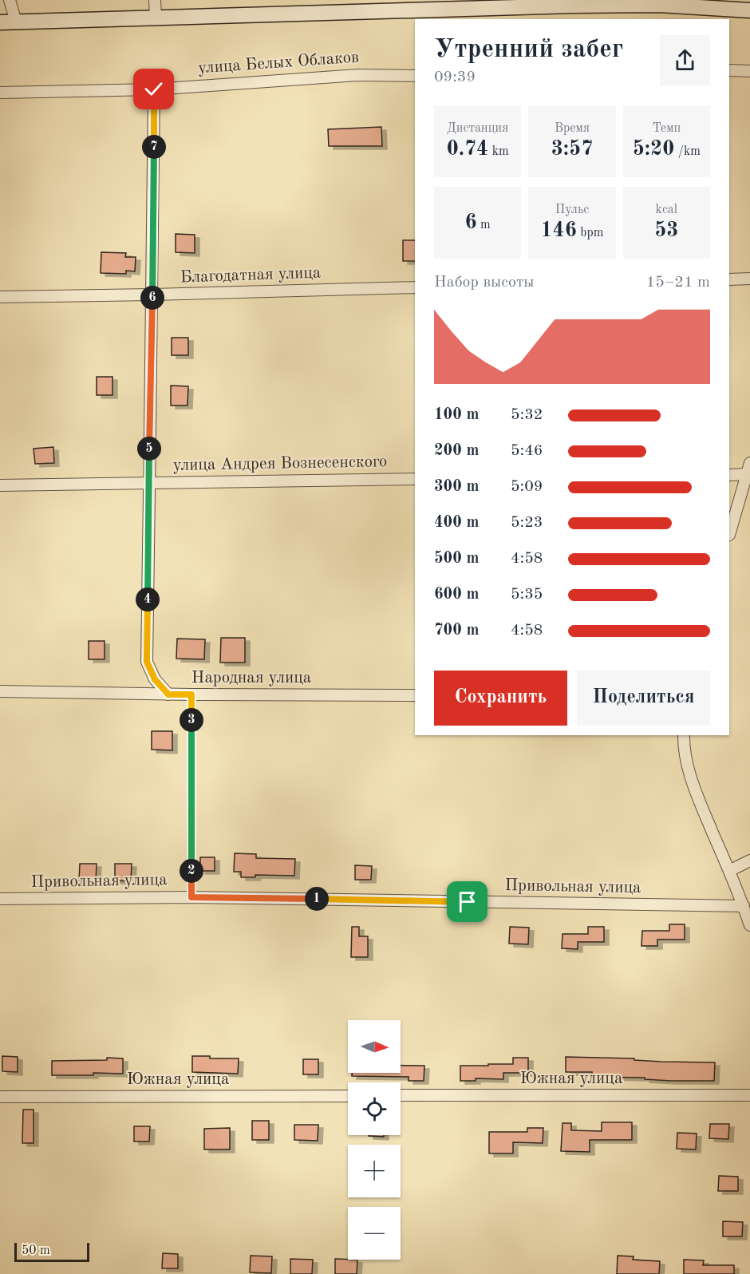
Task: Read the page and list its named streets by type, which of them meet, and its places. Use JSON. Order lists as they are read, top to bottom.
{
  "streets": {
    "street": [
      "улица Белых Облаков",
      "Благодатная улица",
      "улица Андрея Вознесенского",
      "Народная улица",
      "Привольная улица",
      "Южная улица"
    ]
  },
  "scale_bar": "50 m",
  "north": "right",
  "page": {
    "heading": ["Утренний забег", "09:39"],
    "stats": [
      ["Дистанция", "0.74 km"],
      ["Время", "3:57"],
      ["Темп", "5:20 /km"],
      ["6 m"],
      ["Пульс", "146 bpm"],
      ["kcal", "53"]
    ],
    "pins": [
      "7",
      "6",
      "5",
      "4",
      "3",
      "2",
      "1"
    ],
    "chart": ["Набор высоты", "15–21 m"],
    "list": [
      {
        "name": "100 m",
        "note": "5:32"
      },
      {
        "name": "200 m",
        "note": "5:46"
      },
      {
        "name": "300 m",
        "note": "5:09"
      },
      {
        "name": "400 m",
        "note": "5:23"
      },
      {
        "name": "500 m",
        "note": "4:58"
      },
      {
        "name": "600 m",
        "note": "5:35"
      },
      {
        "name": "700 m",
        "note": "4:58"
      }
    ],
    "buttons": ["Сохранить", "Поделиться"],
    "map_buttons": ["+", "−"],
    "scale": "50 m"
  }
}
